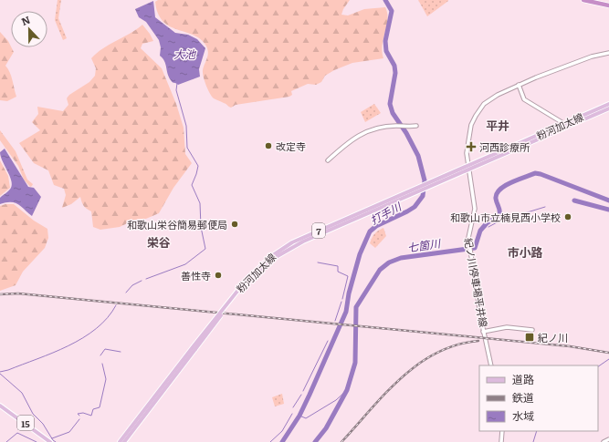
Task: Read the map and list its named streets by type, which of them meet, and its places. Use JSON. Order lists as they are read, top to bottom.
{
  "streets": {
    "main road": ["粉河加太線", "7", "15"],
    "street": ["紀ノ川停車場平井線"]
  },
  "crossings": [
    ["粉河加太線", "紀ノ川停車場平井線"]
  ],
  "districts": ["平井", "栄谷", "市小路"],
  "water": ["大池", "打手川", "七箇川"],
  "places": {
    "other": [
      "改定寺",
      "和歌山市立楠見西小学校",
      "和歌山栄谷簡易郵便局",
      "善性寺"
    ],
    "health": ["河西診療所"],
    "transit": ["紀ノ川"]
  },
  "legend": ["道路", "鉄道", "水域"],
  "north": "top"
}
